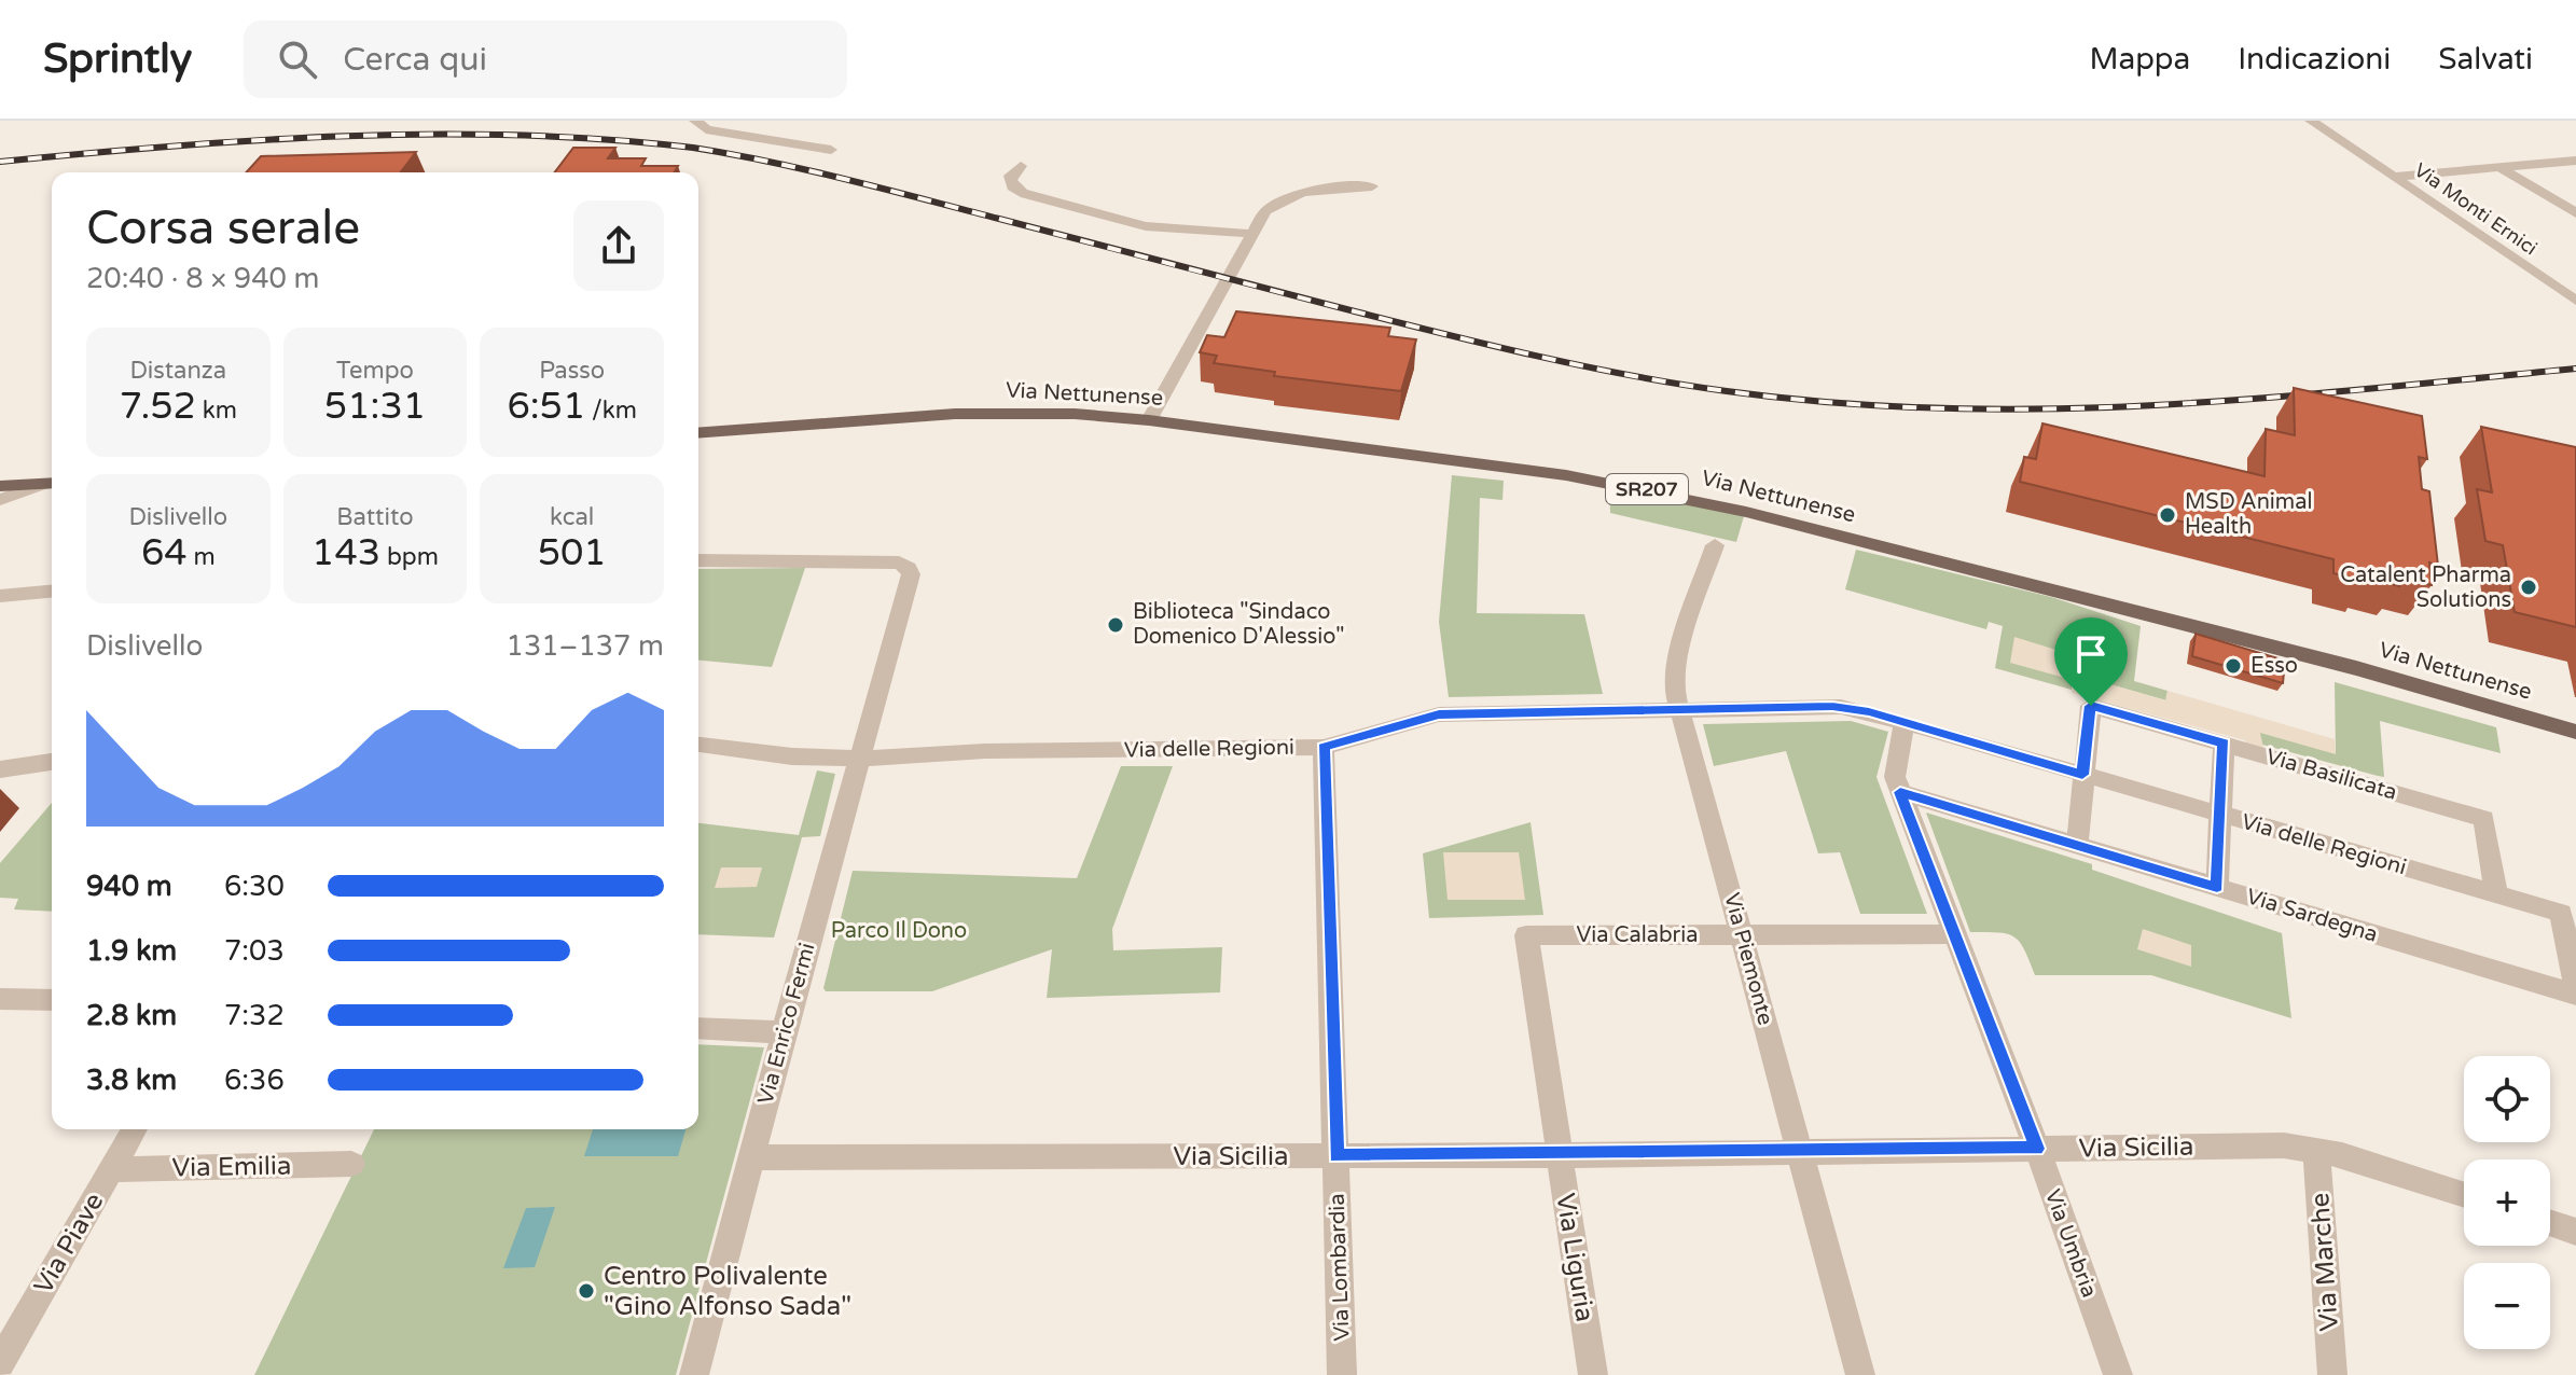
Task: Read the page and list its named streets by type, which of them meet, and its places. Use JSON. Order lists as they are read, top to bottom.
{
  "streets": {
    "main road": ["Via Nettunense", "SR207"],
    "street": [
      "Via Monti Ernici",
      "Via delle Regioni",
      "Via Basilicata",
      "Via Sardegna",
      "Via Calabria",
      "Via Piemonte",
      "Via Enrico Fermi",
      "Via Sicilia",
      "Via Emilia",
      "Via Piave",
      "Via Umbria",
      "Via Liguria",
      "Via Marche",
      "Via Lombardia"
    ]
  },
  "crossings": [
    ["Via delle Regioni", "Via Basilicata"],
    ["Via delle Regioni", "Via Sardegna"],
    ["Via delle Regioni", "Via Piemonte"],
    ["Via delle Regioni", "Via Enrico Fermi"],
    ["Via delle Regioni", "Via Umbria"],
    ["Via delle Regioni", "Via Lombardia"],
    ["Via Basilicata", "Via Sardegna"],
    ["Via Sardegna", "Via Umbria"],
    ["Via Calabria", "Via Piemonte"],
    ["Via Calabria", "Via Umbria"],
    ["Via Calabria", "Via Liguria"],
    ["Via Piemonte", "Via Sicilia"],
    ["Via Enrico Fermi", "Via Sicilia"],
    ["Via Sicilia", "Via Umbria"],
    ["Via Sicilia", "Via Liguria"],
    ["Via Sicilia", "Via Marche"],
    ["Via Sicilia", "Via Lombardia"],
    ["Via Emilia", "Via Piave"]
  ],
  "parks": ["Parco Il Dono"],
  "places": [
    "MSD Animal Health",
    "Catalent Pharma Solutions",
    "Biblioteca \"Sindaco Domenico D'Alessio\"",
    "Esso",
    "Centro Polivalente \"Gino Alfonso Sada\""
  ],
  "page": {
    "header": "Sprintly",
    "search": "Cerca qui",
    "nav": ["Mappa", "Indicazioni", "Salvati"],
    "heading": ["Corsa serale", "20:40 · 8 × 940 m"],
    "stats": [
      ["Distanza", "7.52 km"],
      ["Tempo", "51:31"],
      ["Passo", "6:51 /km"],
      ["Dislivello", "64 m"],
      ["Battito", "143 bpm"],
      ["kcal", "501"]
    ],
    "chart": ["Dislivello", "131–137 m"],
    "list": [
      {
        "name": "940 m",
        "note": "6:30"
      },
      {
        "name": "1.9 km",
        "note": "7:03"
      },
      {
        "name": "2.8 km",
        "note": "7:32"
      },
      {
        "name": "3.8 km",
        "note": "6:36"
      }
    ],
    "map_buttons": ["+", "−"]
  }
}
